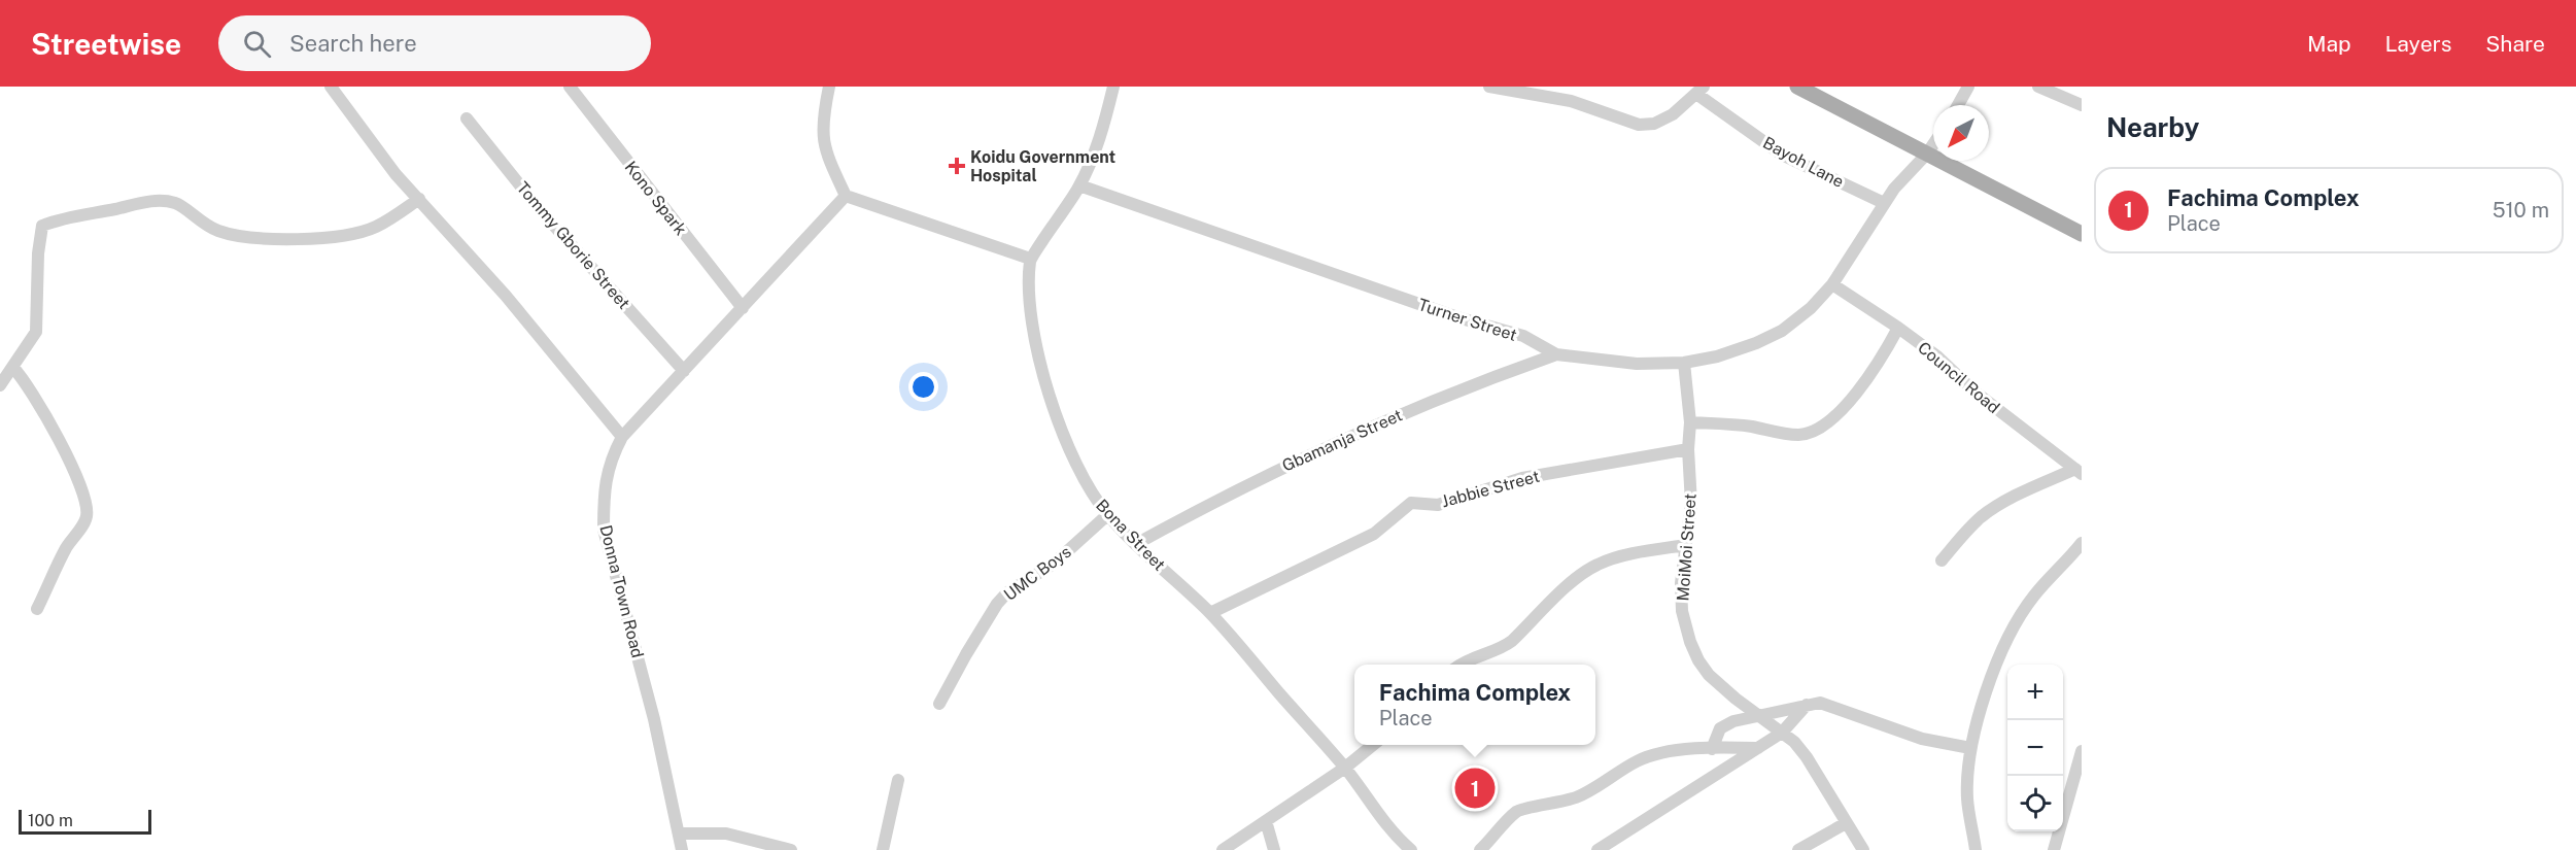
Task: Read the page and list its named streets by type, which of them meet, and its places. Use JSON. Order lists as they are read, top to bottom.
{
  "streets": {
    "street": [
      "Bayoh Lane",
      "Kono Spark",
      "Tommy Gborie Street",
      "Turner Street",
      "Council Road",
      "Gbamanja Street",
      "Jabbie Street",
      "Bona Street",
      "MoiMoi Street",
      "UMC Boys",
      "Donna Town Road"
    ]
  },
  "crossings": [
    ["Bayoh Lane", "Turner Street"],
    ["Kono Spark", "Donna Town Road"],
    ["Tommy Gborie Street", "Donna Town Road"],
    ["Turner Street", "Council Road"],
    ["Turner Street", "Gbamanja Street"],
    ["Turner Street", "MoiMoi Street"],
    ["Gbamanja Street", "Bona Street"],
    ["Jabbie Street", "Bona Street"],
    ["Jabbie Street", "MoiMoi Street"],
    ["Bona Street", "UMC Boys"]
  ],
  "places": {
    "health": ["Koidu Government Hospital"]
  },
  "scale_bar": "100 m",
  "north": "bottom left",
  "page": {
    "header": "Streetwise",
    "search": "Search here",
    "nav": ["Map", "Layers", "Share"],
    "heading": "Nearby",
    "list": [
      {
        "mark": "1",
        "name": "Fachima Complex",
        "note": "Place",
        "value": "510 m"
      }
    ],
    "map_buttons": ["+", "−"],
    "popup": ["Fachima Complex", "Place"],
    "pins": "1",
    "scale": "100 m"
  }
}
